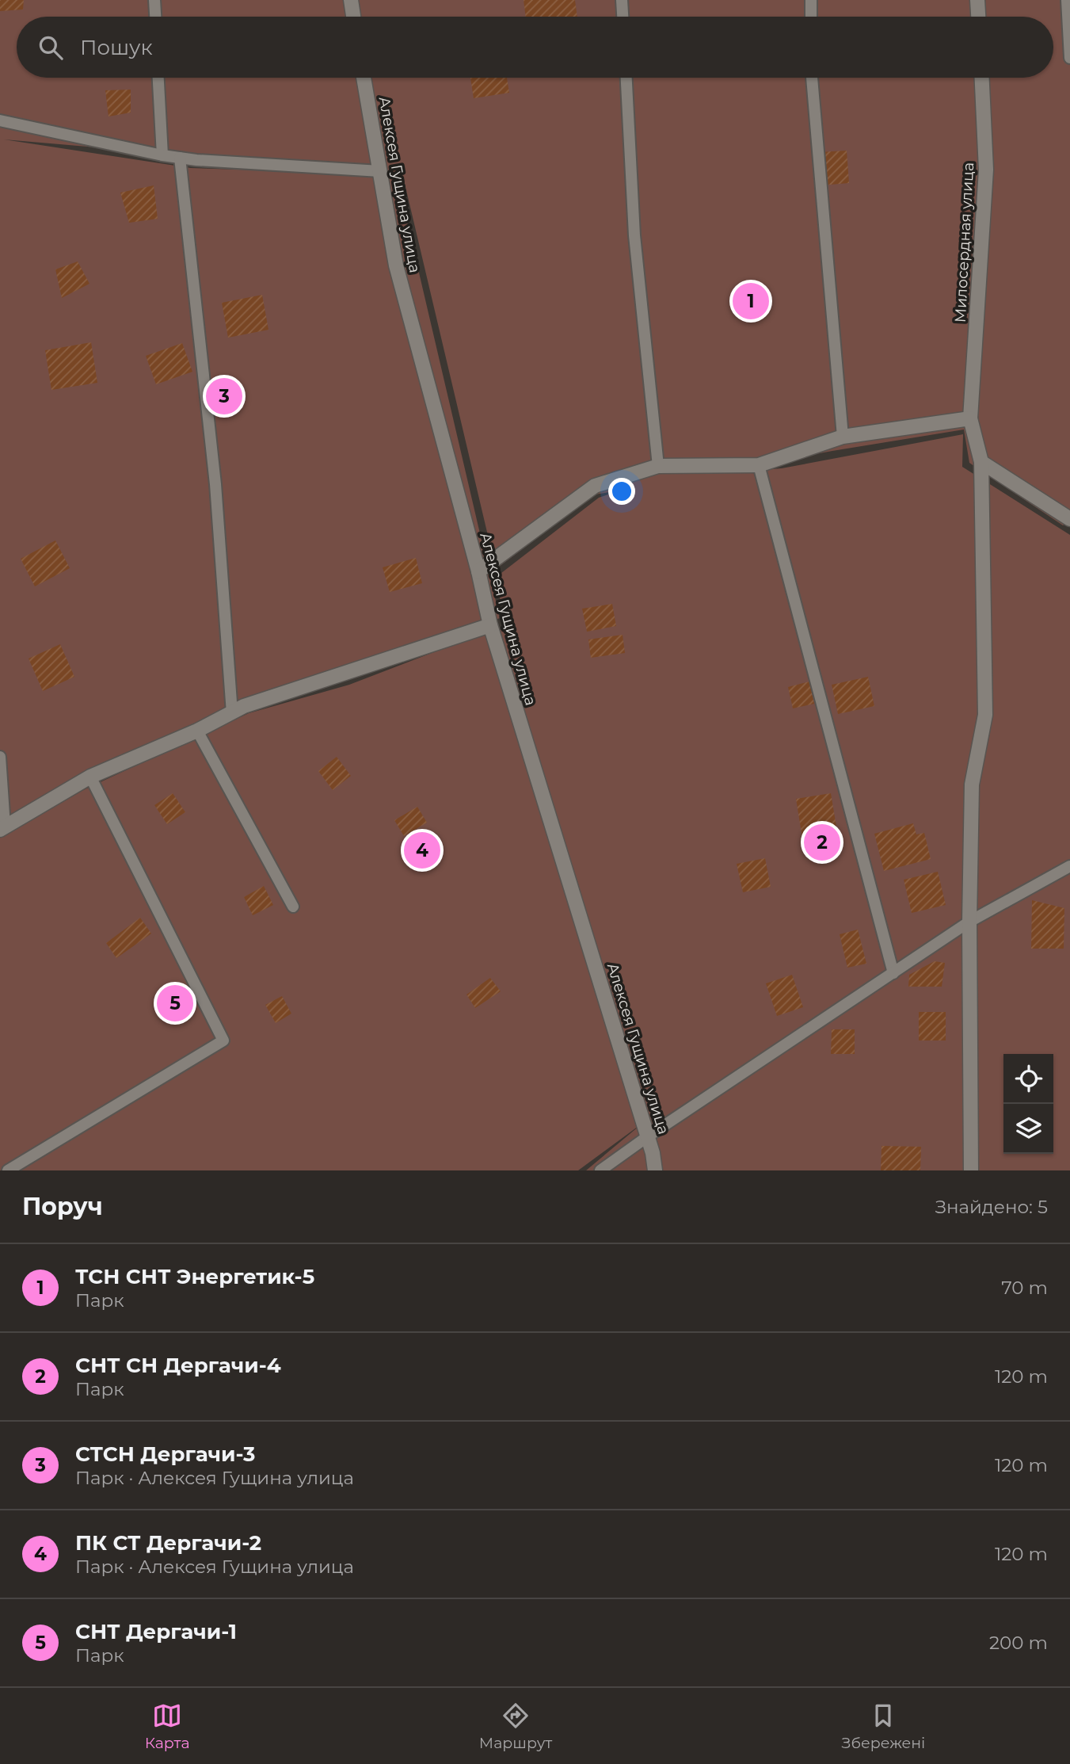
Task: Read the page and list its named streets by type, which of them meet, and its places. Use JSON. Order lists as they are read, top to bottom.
{
  "streets": {
    "street": ["Алексея Гущина улица", "Милосердная улица"]
  },
  "page": {
    "search": "Пошук",
    "pins": [
      "1",
      "3",
      "2",
      "4",
      "5"
    ],
    "heading": ["Поруч", "Знайдено: 5"],
    "list": [
      {
        "mark": "1",
        "name": "ТСН СНТ Энергетик-5",
        "note": "Парк",
        "value": "70 m"
      },
      {
        "mark": "2",
        "name": "СНТ СН Дергачи-4",
        "note": "Парк",
        "value": "120 m"
      },
      {
        "mark": "3",
        "name": "СТСН Дергачи-3",
        "note": "Парк · Алексея Гущина улица",
        "value": "120 m"
      },
      {
        "mark": "4",
        "name": "ПК СТ Дергачи-2",
        "note": "Парк · Алексея Гущина улица",
        "value": "120 m"
      },
      {
        "mark": "5",
        "name": "СНТ Дергачи-1",
        "note": "Парк",
        "value": "200 m"
      }
    ],
    "nav": ["Карта", "Маршрут", "Збережені"]
  }
}
